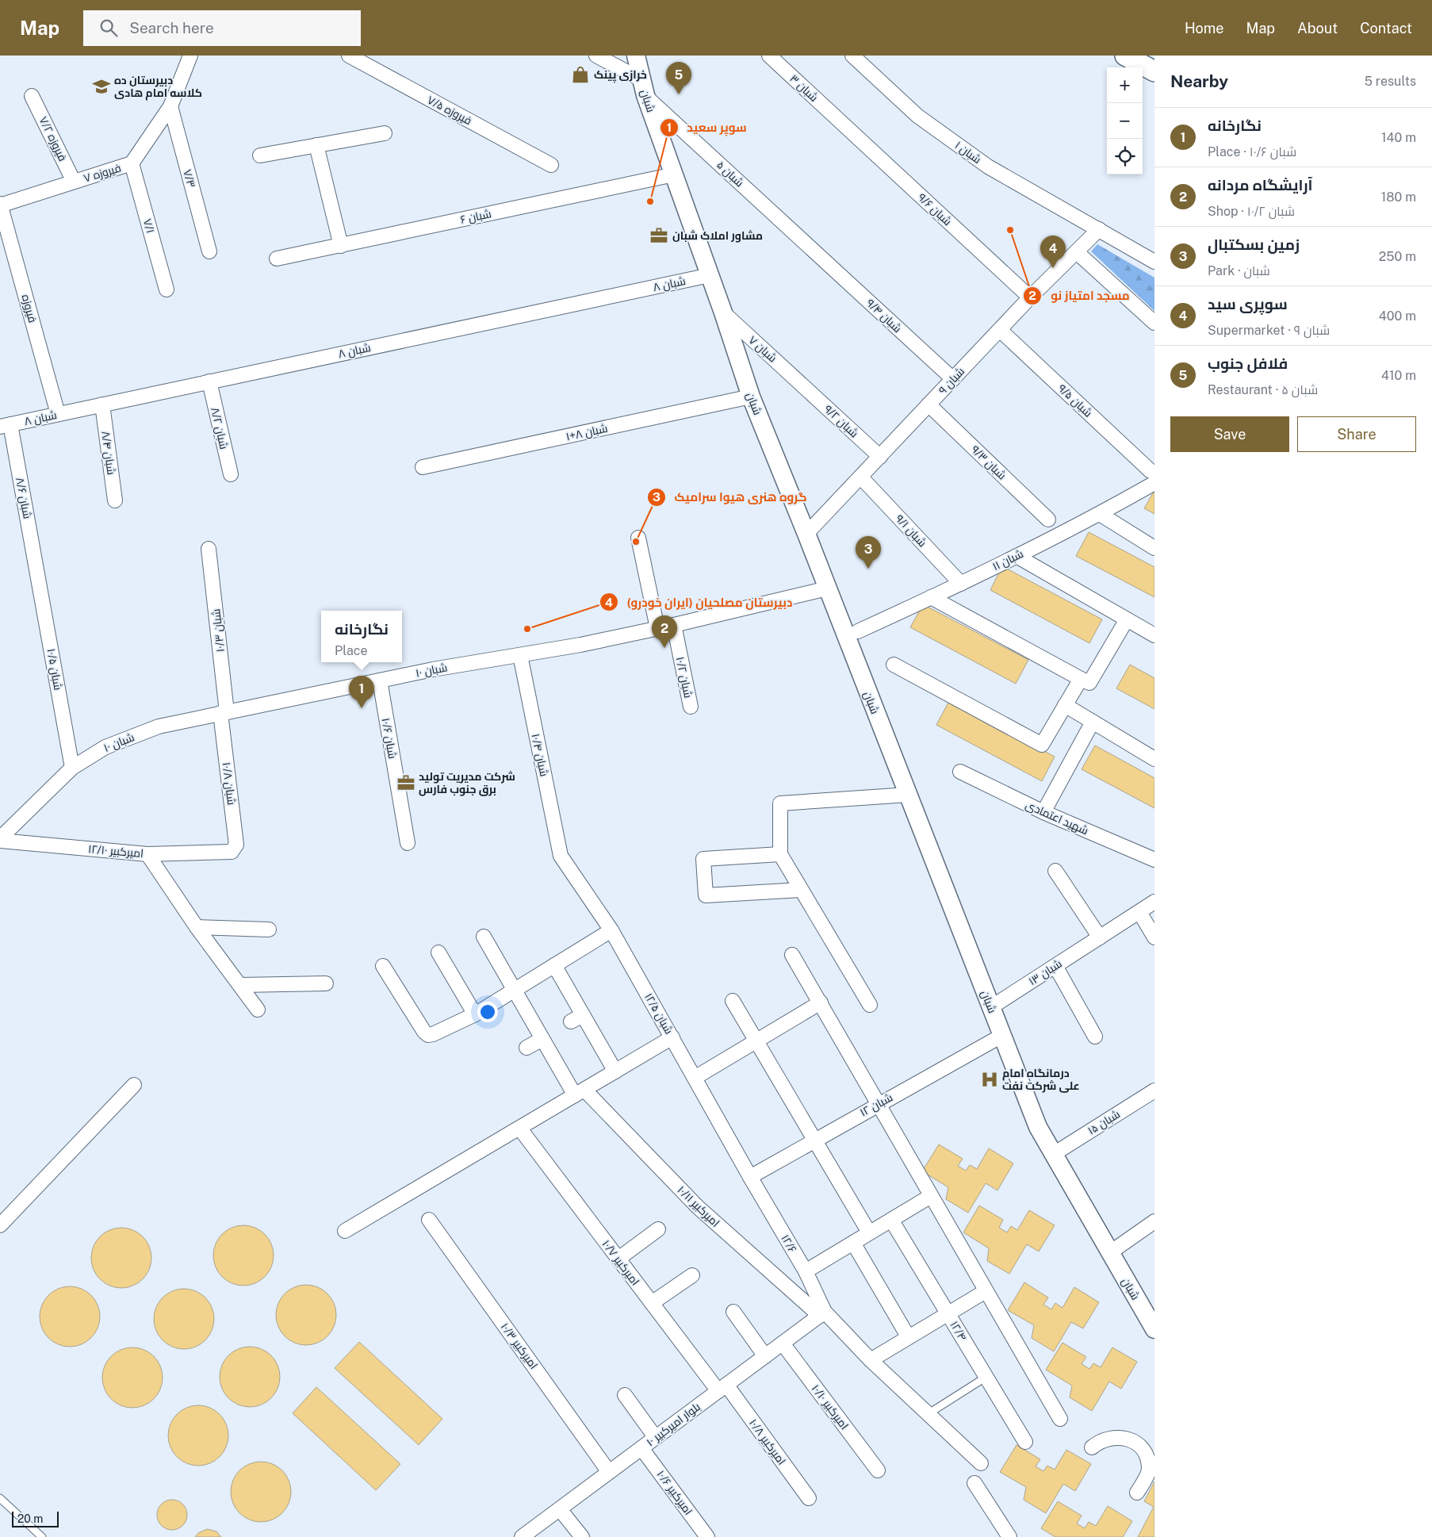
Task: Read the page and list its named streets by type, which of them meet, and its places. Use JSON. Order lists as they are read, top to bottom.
{
  "streets": {
    "street": [
      "۳ شبان",
      "شبان",
      "۷/۵ فیروزه",
      "۷/۲ فیروزه",
      "۱ شبان",
      "۷ فیروزه",
      "۵ شبان",
      "۷/۳",
      "۹/۶ شبان",
      "۶ شبان",
      "۷/۱",
      "۸ شبان",
      "فیروزه",
      "۹/۴ شبان",
      "۷ شبان",
      "۹ شبان",
      "۹/۵ شبان",
      "۹/۲ شبان",
      "۸/۲ شبان",
      "۱+۸ شبان",
      "۸/۴ شبان",
      "۹/۳ شبان",
      "۸/۶ شبان",
      "۹/۱ شبان",
      "۱۱ شبان",
      "۱۰/۳ شبان",
      "۱۰/۵ شبان",
      "۱۰ شبان",
      "۱۰/۲ شبان",
      "۱۰/۶ شبان",
      "۱۰/۴ شبان",
      "۱۰/۸ شبان",
      "شهید اعتمادی",
      "۱۲/۱۰ امیرکبیر",
      "۱۳ شبان",
      "۱۲/۵ شبان",
      "۱۲ شبان",
      "۱۵ شبان",
      "۱۰/۱۱ امیرکبیر",
      "۱۲/۶",
      "۱۰/۷ امیرکبیر",
      "۱۲/۴",
      "۱۰/۳ امیرکبیر",
      "۱۰/۱۰ امیرکبیر",
      "۱۰ بلوار امیرکبیر",
      "۱۰/۸ امیرکبیر",
      "۱۰/۶ امیرکبیر"
    ]
  },
  "crossings": [
    ["۳ شبان", "۹/۶ شبان"],
    ["شبان", "۵ شبان"],
    ["شبان", "۶ شبان"],
    ["شبان", "۸ شبان"],
    ["شبان", "۷ شبان"],
    ["شبان", "۹ شبان"],
    ["شبان", "۱+۸ شبان"],
    ["شبان", "۱۰ شبان"],
    ["شبان", "۱۳ شبان"],
    ["شبان", "۱۲ شبان"],
    ["شبان", "۱۵ شبان"],
    ["۷/۲ فیروزه", "۷ فیروزه"],
    ["۱ شبان", "۹ شبان"],
    ["۷ فیروزه", "۷/۳"],
    ["۷ فیروزه", "۷/۱"],
    ["۷ فیروزه", "فیروزه"],
    ["۵ شبان", "۹/۴ شبان"],
    ["۹/۶ شبان", "۹ شبان"],
    ["۸ شبان", "فیروزه"],
    ["۸ شبان", "۸/۲ شبان"],
    ["۸ شبان", "۸/۴ شبان"],
    ["۸ شبان", "۸/۶ شبان"],
    ["۹/۴ شبان", "۹ شبان"],
    ["۷ شبان", "۹/۲ شبان"],
    ["۹ شبان", "۹/۵ شبان"],
    ["۹ شبان", "۹/۲ شبان"],
    ["۹ شبان", "۹/۳ شبان"],
    ["۹ شبان", "۹/۱ شبان"],
    ["۹/۵ شبان", "۱۱ شبان"],
    ["۸/۶ شبان", "۱۰/۵ شبان"],
    ["۹/۱ شبان", "۱۱ شبان"],
    ["۱۰/۳ شبان", "۱۰ شبان"],
    ["۱۰/۳ شبان", "۱۰/۸ شبان"],
    ["۱۰/۵ شبان", "۱۰ شبان"],
    ["۱۰ شبان", "۱۰/۲ شبان"],
    ["۱۰ شبان", "۱۰/۶ شبان"],
    ["۱۰ شبان", "۱۰/۴ شبان"],
    ["۱۰ شبان", "۱۰/۸ شبان"],
    ["۱۰ شبان", "۱۲/۱۰ امیرکبیر"],
    ["۱۰/۴ شبان", "۱۲/۵ شبان"],
    ["۱۰/۸ شبان", "۱۲/۱۰ امیرکبیر"],
    ["۱۲/۵ شبان", "۱۲ شبان"],
    ["۱۲/۵ شبان", "۱۲/۶"],
    ["۱۲ شبان", "۱۲/۶"],
    ["۱۰/۱۱ امیرکبیر", "۱۲/۶"],
    ["۱۰/۱۱ امیرکبیر", "۱۰ بلوار امیرکبیر"],
    ["۱۲/۶", "۱۰ بلوار امیرکبیر"],
    ["۱۰/۷ امیرکبیر", "۱۰ بلوار امیرکبیر"],
    ["۱۰/۷ امیرکبیر", "۱۰/۸ امیرکبیر"],
    ["۱۰/۳ امیرکبیر", "۱۰ بلوار امیرکبیر"],
    ["۱۰/۱۰ امیرکبیر", "۱۰ بلوار امیرکبیر"],
    ["۱۰ بلوار امیرکبیر", "۱۰/۸ امیرکبیر"],
    ["۱۰ بلوار امیرکبیر", "۱۰/۶ امیرکبیر"]
  ],
  "places": {
    "shop": ["خرازی پینک"],
    "school or university": ["دبیرستان ده کلاسه امام هادی"],
    "other": [
      "سوپر سعید",
      "مسجد امتیاز نو",
      "گروه هنری هیوا سرامیک",
      "دبیرستان مصلحیان (ایران خودرو)"
    ],
    "office": ["مشاور املاک شبان", "شرکت مدیریت تولید برق جنوب فارس"],
    "hospital": ["درمانگاه امام علی شرکت نفت"]
  },
  "scale_bar": "20 m",
  "page": {
    "header": "Map",
    "search": "Search here",
    "nav": [
      "Home",
      "Map",
      "About",
      "Contact"
    ],
    "heading": ["Nearby", "5 results"],
    "pins": [
      "5",
      "4",
      "3",
      "2",
      "1"
    ],
    "map_buttons": ["+", "−"],
    "list": [
      {
        "mark": "1",
        "name": "نگارخانه",
        "note": "Place · ۱۰/۶ شبان",
        "value": "140 m"
      },
      {
        "mark": "2",
        "name": "آرایشگاه مردانه",
        "note": "Shop · ۱۰/۲ شبان",
        "value": "180 m"
      },
      {
        "mark": "3",
        "name": "زمین بسکتبال",
        "note": "Park · شبان",
        "value": "250 m"
      },
      {
        "mark": "4",
        "name": "سوپری سید",
        "note": "Supermarket · ۹ شبان",
        "value": "400 m"
      },
      {
        "mark": "5",
        "name": "فلافل جنوب",
        "note": "Restaurant · ۵ شبان",
        "value": "410 m"
      }
    ],
    "buttons": ["Save", "Share"],
    "popup": ["نگارخانه", "Place"],
    "scale": "20 m"
  }
}
